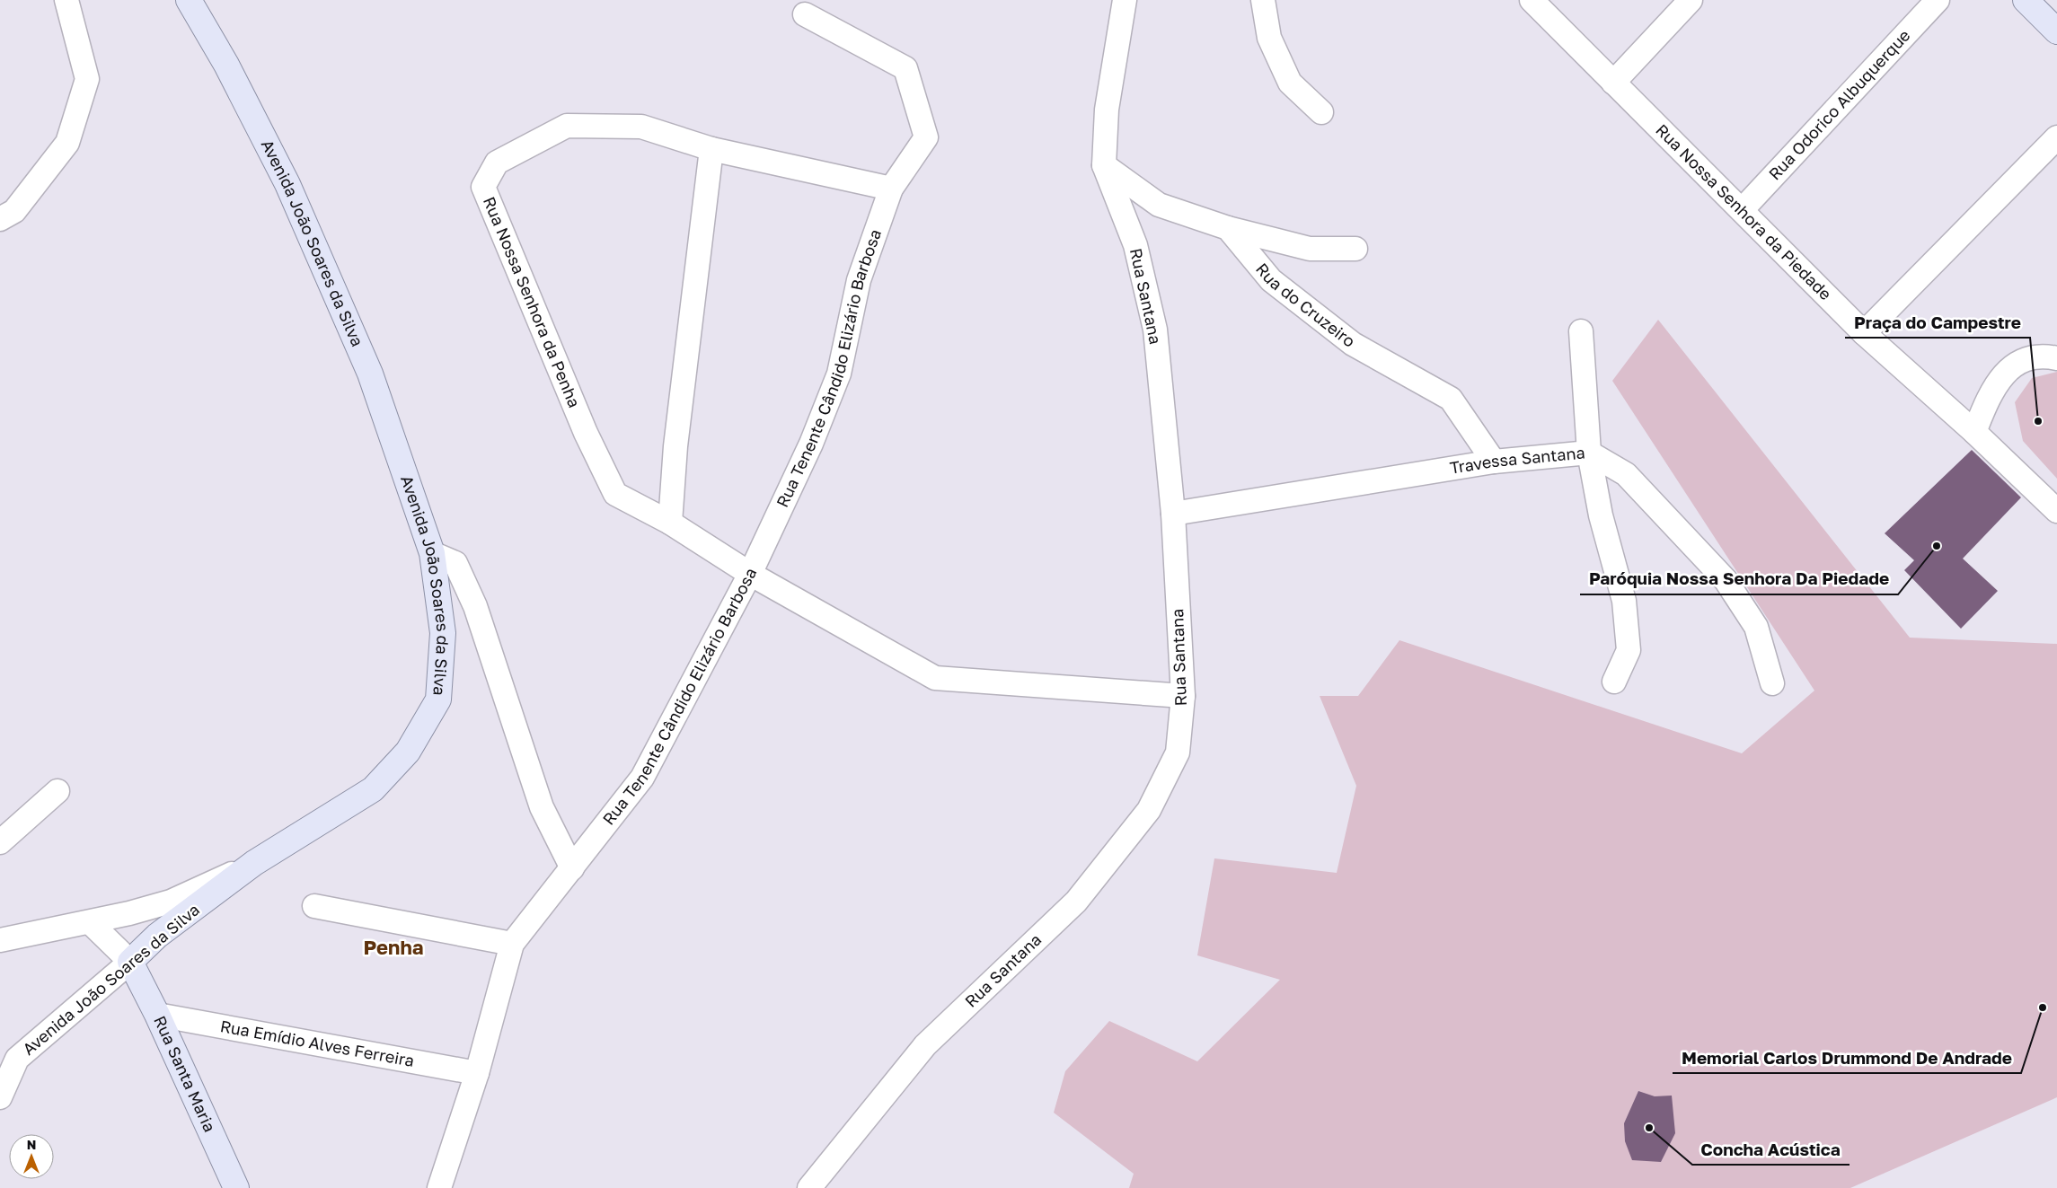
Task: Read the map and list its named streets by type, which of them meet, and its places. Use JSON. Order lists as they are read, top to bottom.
{
  "streets": {
    "main road": ["Avenida João Soares da Silva", "Rua Santa Maria"],
    "street": [
      "Rua Odorico Albuquerque",
      "Rua Nossa Senhora da Piedade",
      "Rua Santana",
      "Rua Nossa Senhora da Penha",
      "Rua do Cruzeiro",
      "Rua Tenente Cândido Elizário Barbosa",
      "Travessa Santana",
      "Rua Emídio Alves Ferreira"
    ]
  },
  "crossings": [
    ["Rua Odorico Albuquerque", "Rua Nossa Senhora da Piedade"],
    ["Avenida João Soares da Silva", "Rua Santa Maria"],
    ["Rua Santana", "Rua Nossa Senhora da Penha"],
    ["Rua Santana", "Travessa Santana"],
    ["Rua Nossa Senhora da Penha", "Rua Tenente Cândido Elizário Barbosa"],
    ["Rua do Cruzeiro", "Travessa Santana"],
    ["Rua Tenente Cândido Elizário Barbosa", "Rua Emídio Alves Ferreira"],
    ["Rua Emídio Alves Ferreira", "Rua Santa Maria"]
  ],
  "districts": ["Penha"],
  "places": [
    "Praça do Campestre",
    "Paróquia Nossa Senhora Da Piedade",
    "Memorial Carlos Drummond De Andrade",
    "Concha Acústica"
  ],
  "north": "top"
}
